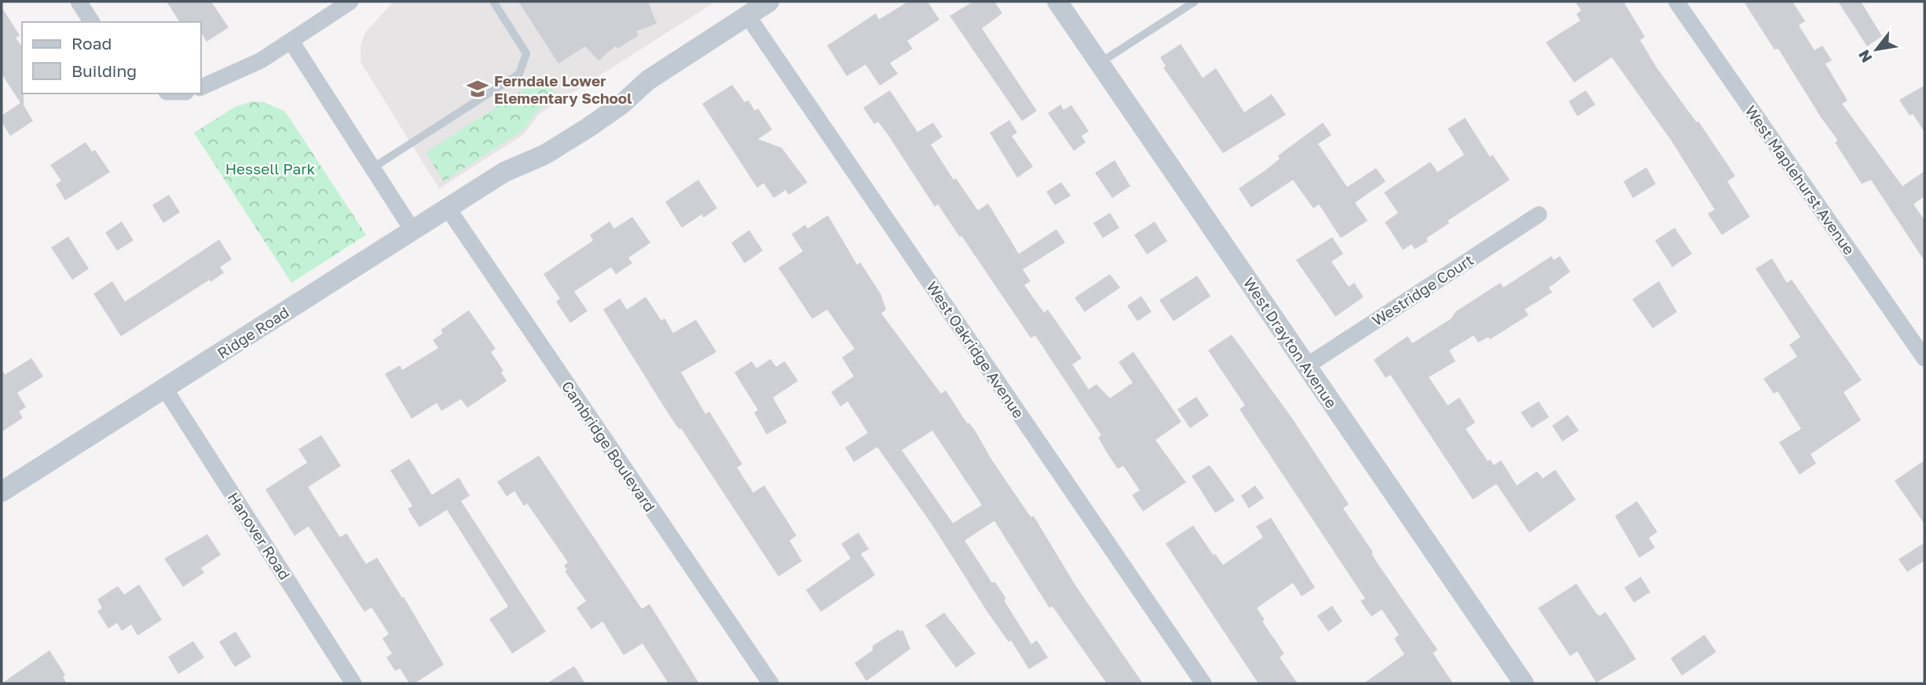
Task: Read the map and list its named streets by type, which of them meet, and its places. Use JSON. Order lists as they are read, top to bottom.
{
  "streets": {
    "street": [
      "West Maplehurst Avenue",
      "Westridge Court",
      "Ridge Road",
      "West Drayton Avenue",
      "West Oakridge Avenue",
      "Cambridge Boulevard",
      "Hanover Road"
    ]
  },
  "crossings": [
    ["Westridge Court", "West Drayton Avenue"],
    ["Ridge Road", "West Oakridge Avenue"],
    ["Ridge Road", "Cambridge Boulevard"],
    ["Ridge Road", "Hanover Road"]
  ],
  "parks": ["Hessell Park"],
  "places": {
    "school or university": ["Ferndale Lower Elementary School"]
  },
  "legend": ["Road", "Building"],
  "north": "bottom left"
}
